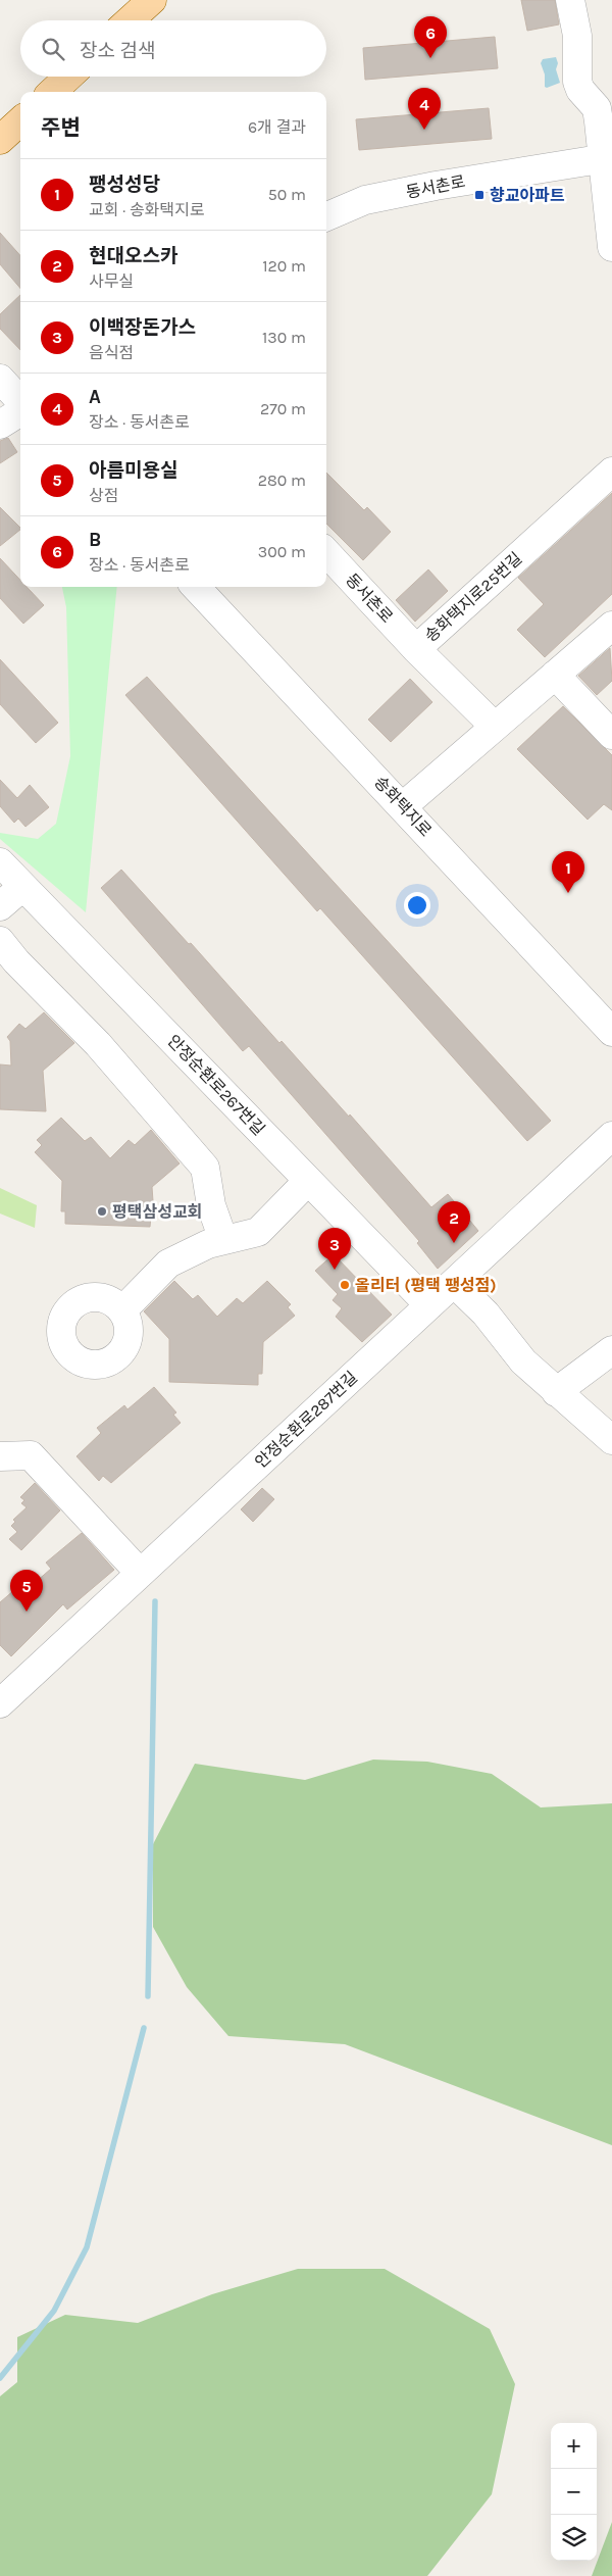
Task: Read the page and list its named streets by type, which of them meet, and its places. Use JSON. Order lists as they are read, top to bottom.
{
  "streets": {
    "street": [
      "동서촌로",
      "송화택지로25번길",
      "송화택지로",
      "안정순환로267번길",
      "안정순환로287번길"
    ]
  },
  "crossings": [
    ["동서촌로", "송화택지로25번길"],
    ["안정순환로267번길", "안정순환로287번길"]
  ],
  "places": {
    "transit": ["향교아파트"],
    "other": ["평택삼성교회", "올리터 (평택 팽성점)"]
  },
  "page": {
    "pins": [
      "6",
      "4",
      "1",
      "2",
      "3",
      "5"
    ],
    "search": "장소 검색",
    "heading": ["주변", "6개 결과"],
    "list": [
      {
        "mark": "1",
        "name": "팽성성당",
        "note": "교회 · 송화택지로",
        "value": "50 m"
      },
      {
        "mark": "2",
        "name": "현대오스카",
        "note": "사무실",
        "value": "120 m"
      },
      {
        "mark": "3",
        "name": "이백장돈가스",
        "note": "음식점",
        "value": "130 m"
      },
      {
        "mark": "4",
        "name": "A",
        "note": "장소 · 동서촌로",
        "value": "270 m"
      },
      {
        "mark": "5",
        "name": "아름미용실",
        "note": "상점",
        "value": "280 m"
      },
      {
        "mark": "6",
        "name": "B",
        "note": "장소 · 동서촌로",
        "value": "300 m"
      }
    ],
    "map_buttons": ["+", "−"]
  }
}
